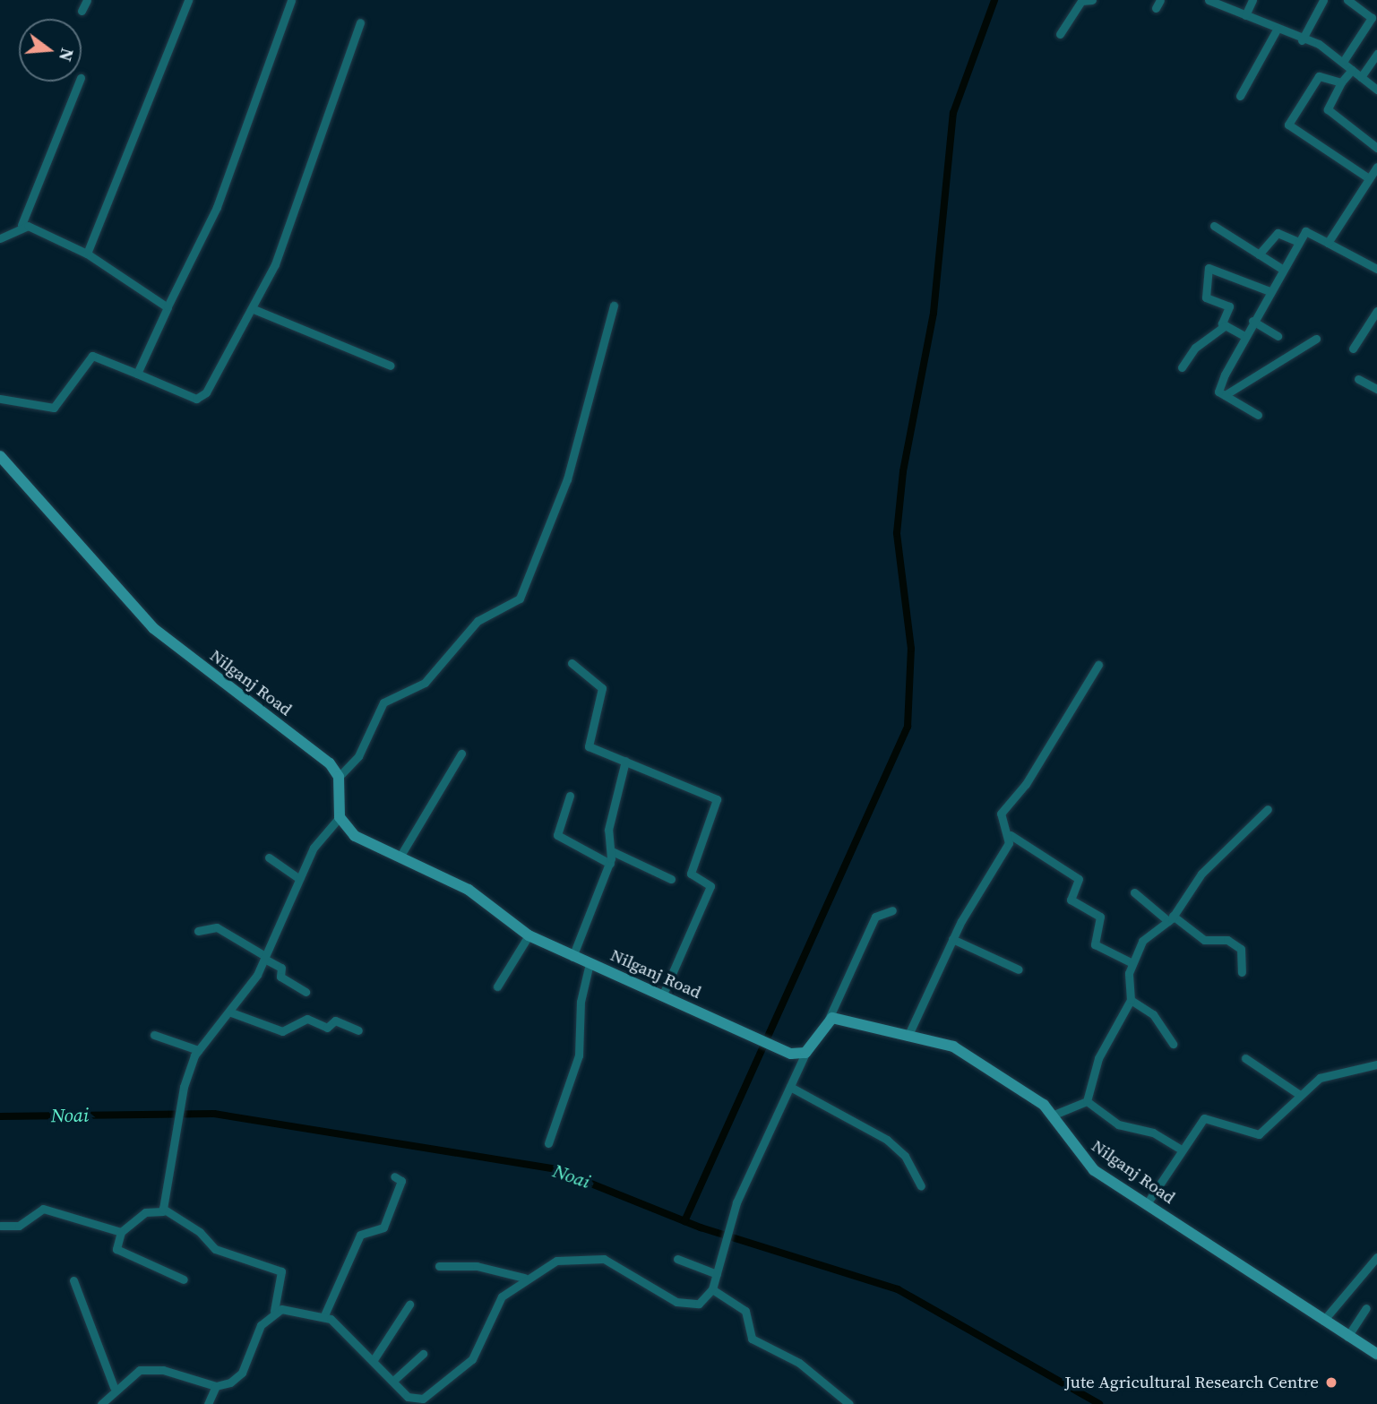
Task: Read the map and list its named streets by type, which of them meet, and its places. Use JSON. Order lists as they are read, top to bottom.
{
  "streets": {
    "street": ["Nilganj Road"]
  },
  "water": ["Noai"],
  "places": ["Jute Agricultural Research Centre"],
  "north": "right"
}
